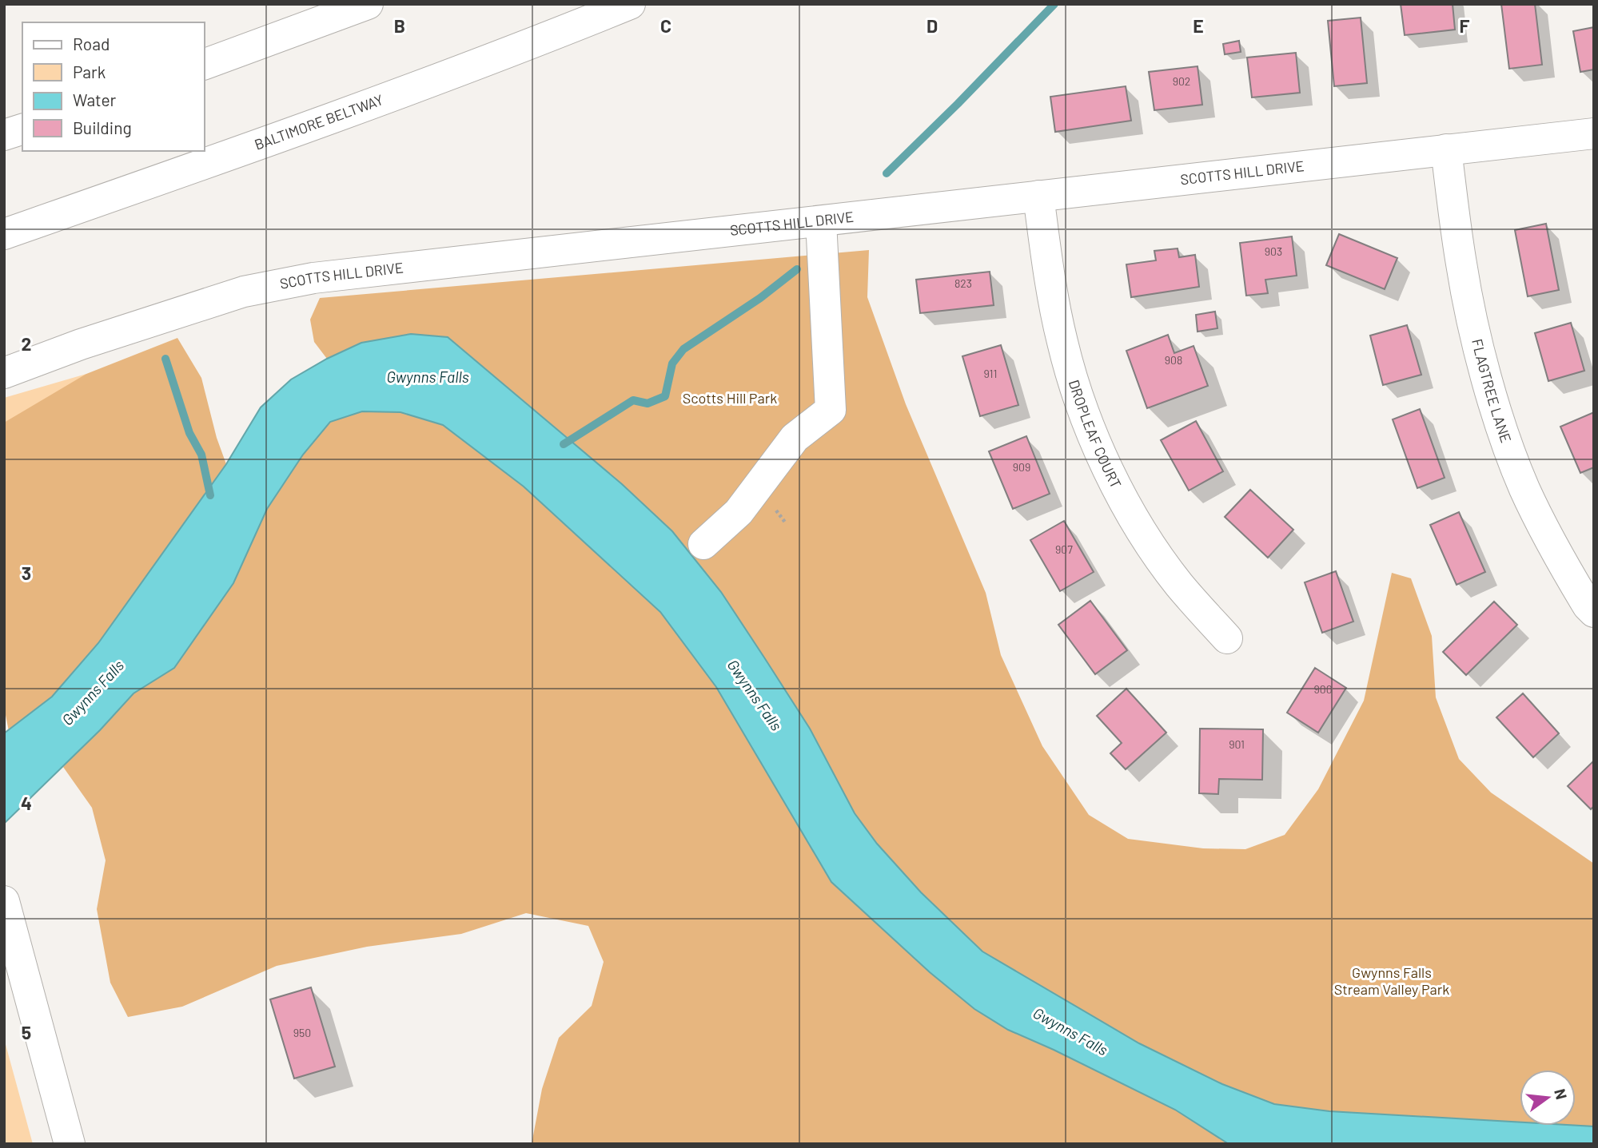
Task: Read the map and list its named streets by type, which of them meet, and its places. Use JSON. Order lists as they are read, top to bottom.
{
  "streets": {
    "main road": [
      "BALTIMORE BELTWAY",
      "SCOTTS HILL DRIVE",
      "FLAGTREE LANE",
      "DROPLEAF COURT"
    ]
  },
  "crossings": [
    ["SCOTTS HILL DRIVE", "FLAGTREE LANE"],
    ["SCOTTS HILL DRIVE", "DROPLEAF COURT"]
  ],
  "water": ["Gwynns Falls"],
  "parks": ["Scotts Hill Park", "Gwynns Falls Stream Valley Park"],
  "house_numbers": [
    "902",
    "903",
    "823",
    "908",
    "911",
    "909",
    "907",
    "900",
    "901",
    "950"
  ],
  "legend": [
    "Road",
    "Park",
    "Water",
    "Building"
  ],
  "north": "right",
  "grid": {
    "columns": [
      "B",
      "C",
      "D",
      "E",
      "F"
    ],
    "rows": [
      "2",
      "3",
      "4",
      "5"
    ]
  }
}
